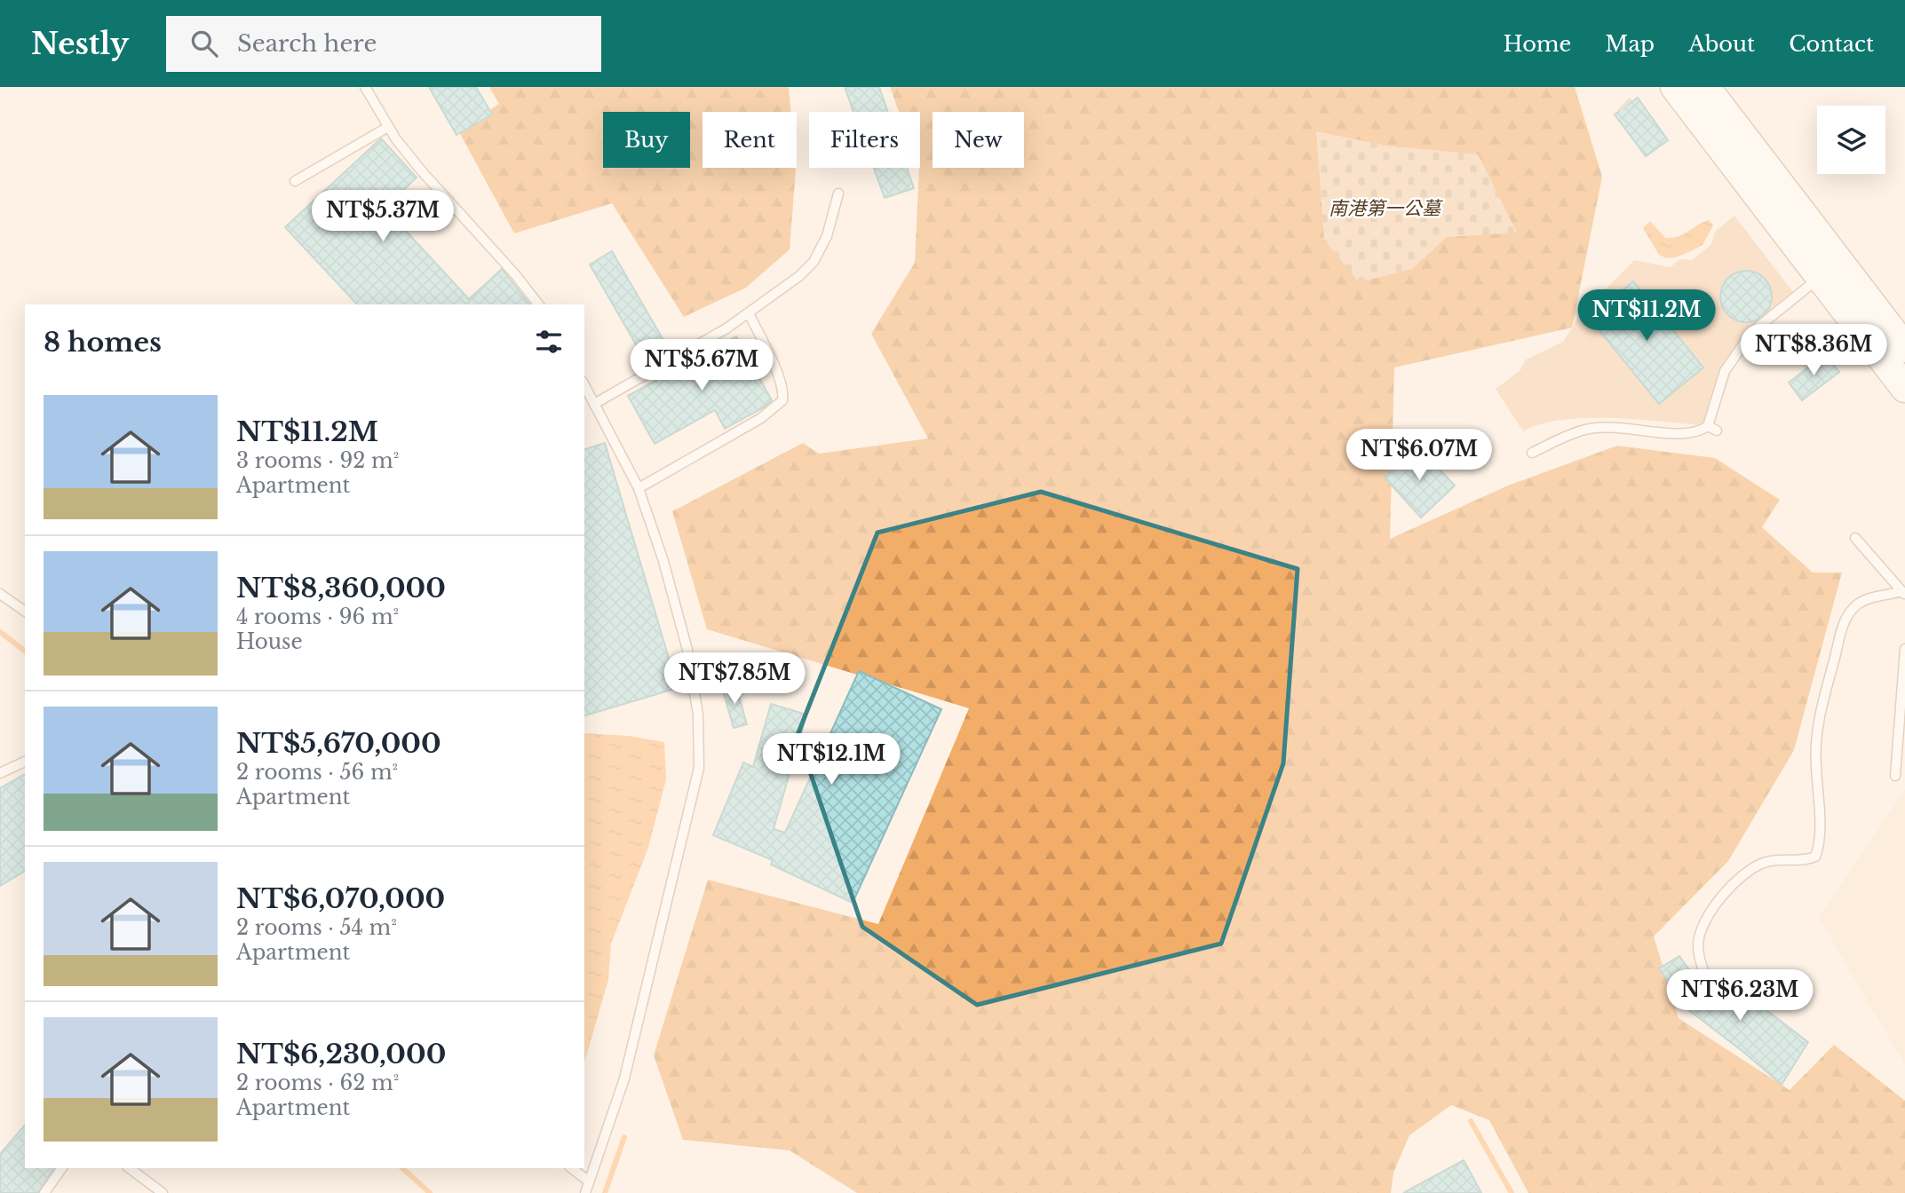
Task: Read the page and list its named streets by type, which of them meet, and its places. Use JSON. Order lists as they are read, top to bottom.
{
  "parks": ["南港第一公墓"],
  "page": {
    "header": "Nestly",
    "search": "Search here",
    "nav": [
      "Home",
      "Map",
      "About",
      "Contact"
    ],
    "chip": [
      "Buy",
      "Rent",
      "Filters",
      "New"
    ],
    "price": [
      "NT$5.37M",
      "NT$11.2M",
      "NT$8.36M",
      "NT$5.67M",
      "NT$6.07M",
      "NT$7.85M",
      "NT$12.1M",
      "NT$6.23M"
    ],
    "heading": "8 homes",
    "list": [
      {
        "name": "NT$11.2M",
        "note": "3 rooms · 92 m² · Apartment"
      },
      {
        "name": "NT$8,360,000",
        "note": "4 rooms · 96 m² · House"
      },
      {
        "name": "NT$5,670,000",
        "note": "2 rooms · 56 m² · Apartment"
      },
      {
        "name": "NT$6,070,000",
        "note": "2 rooms · 54 m² · Apartment"
      },
      {
        "name": "NT$6,230,000",
        "note": "2 rooms · 62 m² · Apartment"
      }
    ]
  }
}
